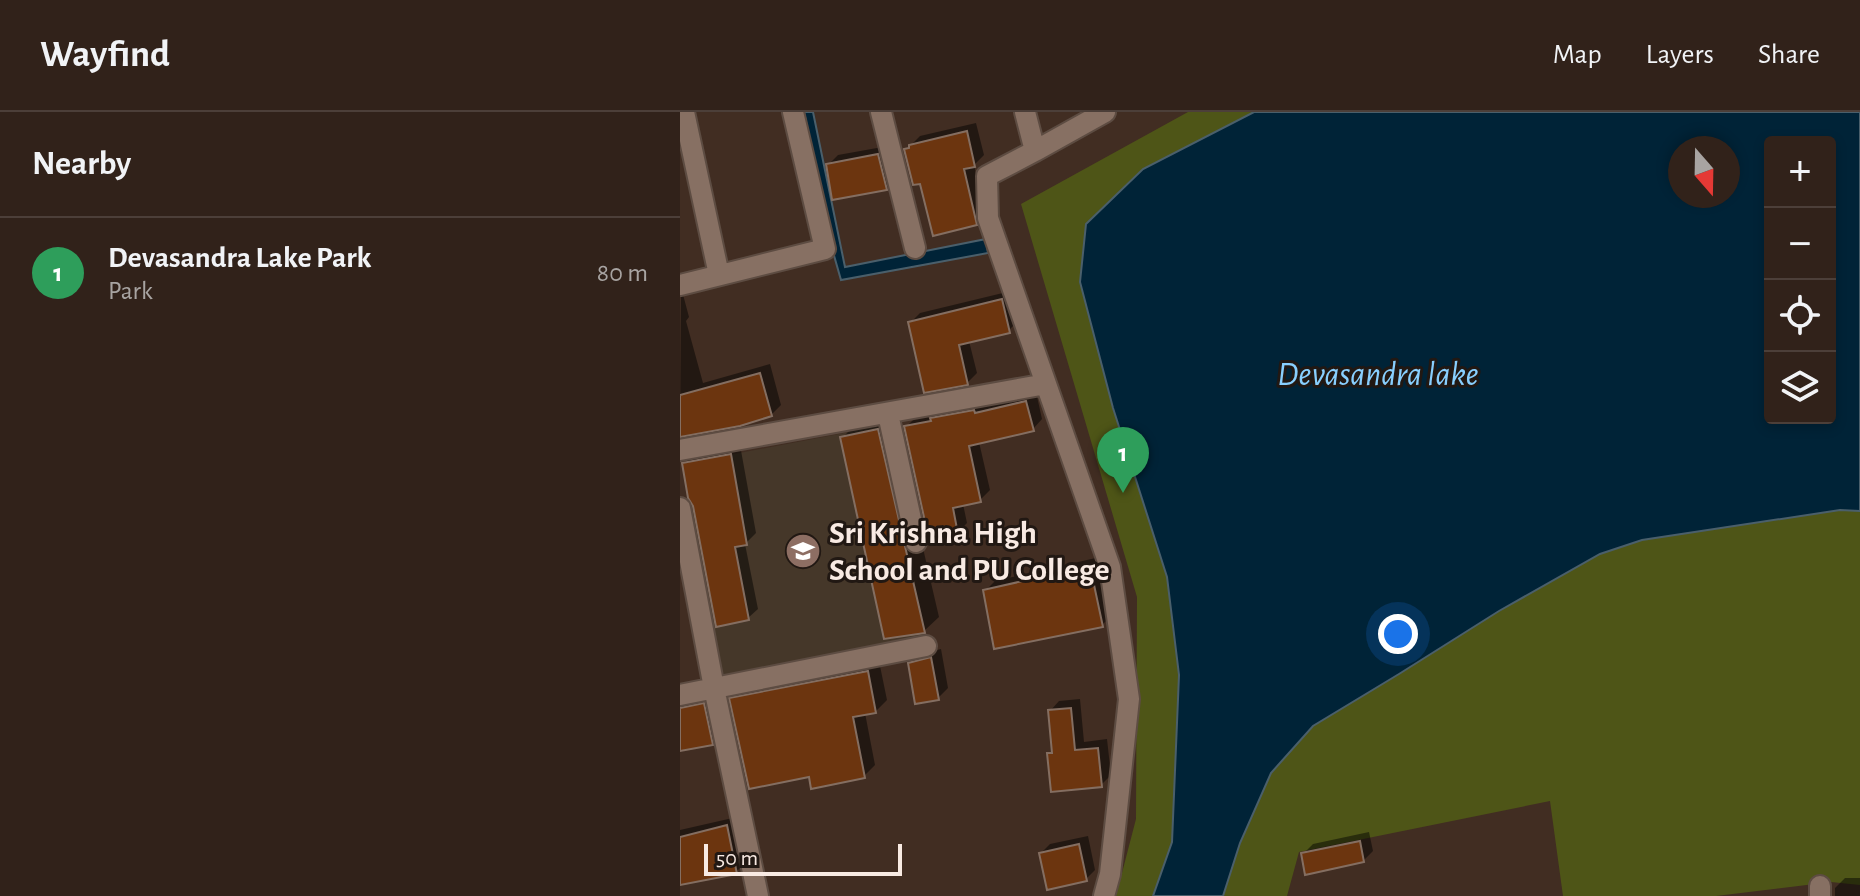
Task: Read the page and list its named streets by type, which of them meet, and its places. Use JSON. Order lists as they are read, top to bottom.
{
  "water": ["Devasandra lake"],
  "places": {
    "school or university": ["Sri Krishna High School and PU College"]
  },
  "scale_bar": "50 m",
  "north": "bottom",
  "page": {
    "header": "Wayfind",
    "nav": ["Map", "Layers", "Share"],
    "heading": "Nearby",
    "map_buttons": ["+", "−"],
    "list": [
      {
        "mark": "1",
        "name": "Devasandra Lake Park",
        "note": "Park",
        "value": "80 m"
      }
    ],
    "pins": "1",
    "scale": "50 m"
  }
}
